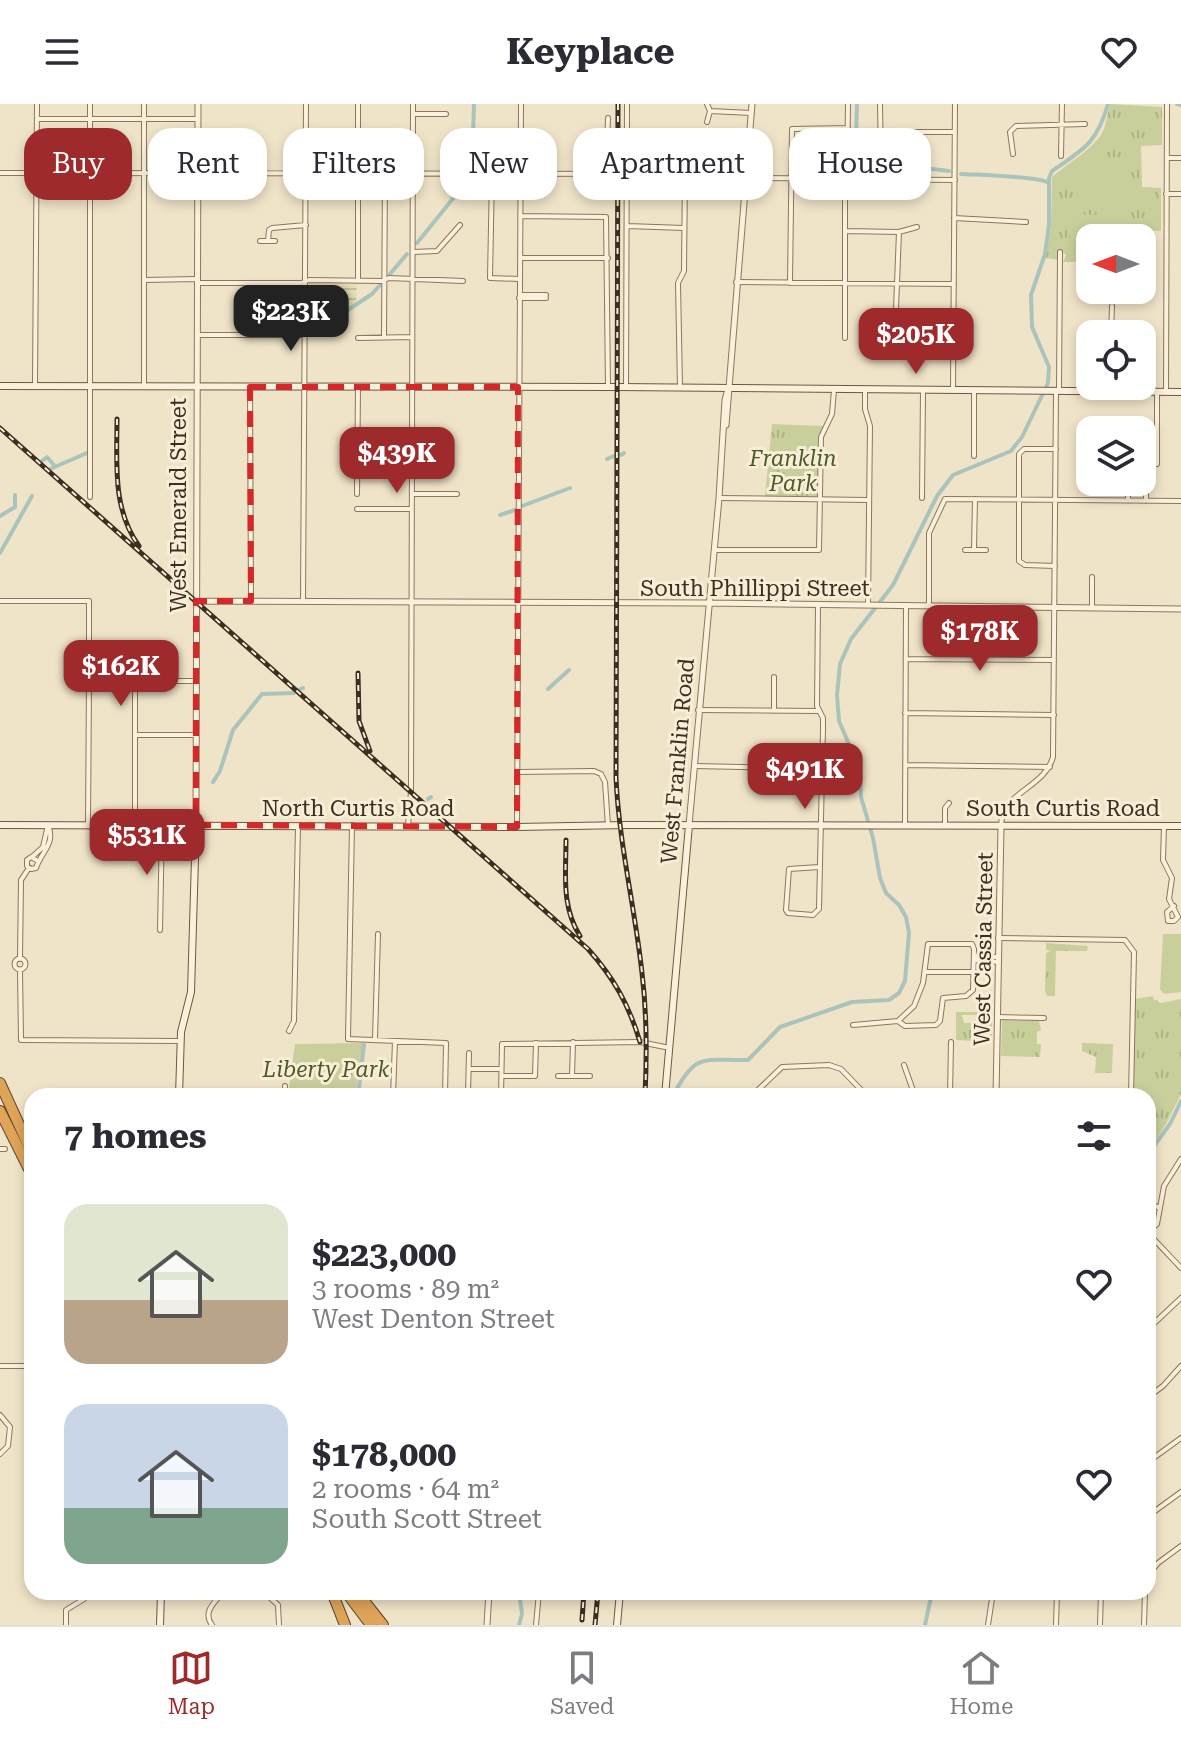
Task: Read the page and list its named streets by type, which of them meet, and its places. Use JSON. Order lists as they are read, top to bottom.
{
  "streets": {
    "main road": [
      "West Emerald Street",
      "West Franklin Road",
      "North Curtis Road",
      "South Curtis Road"
    ],
    "street": ["South Phillippi Street", "West Cassia Street"]
  },
  "crossings": [
    ["West Emerald Street", "South Phillippi Street"],
    ["West Emerald Street", "North Curtis Road"],
    ["South Phillippi Street", "West Franklin Road"],
    ["West Franklin Road", "South Curtis Road"],
    ["North Curtis Road", "South Curtis Road"],
    ["South Curtis Road", "West Cassia Street"]
  ],
  "parks": ["Franklin Park", "Liberty Park"],
  "north": "left",
  "page": {
    "header": "Keyplace",
    "chip": [
      "Buy",
      "Rent",
      "Filters",
      "New",
      "Apartment",
      "House"
    ],
    "price": [
      "$223K",
      "$205K",
      "$439K",
      "$178K",
      "$162K",
      "$491K",
      "$531K"
    ],
    "heading": "7 homes",
    "list": [
      {
        "name": "$223,000",
        "note": "3 rooms · 89 m² · West Denton Street"
      },
      {
        "name": "$178,000",
        "note": "2 rooms · 64 m² · South Scott Street"
      }
    ],
    "tabs": ["Map", "Saved", "Home"]
  }
}
